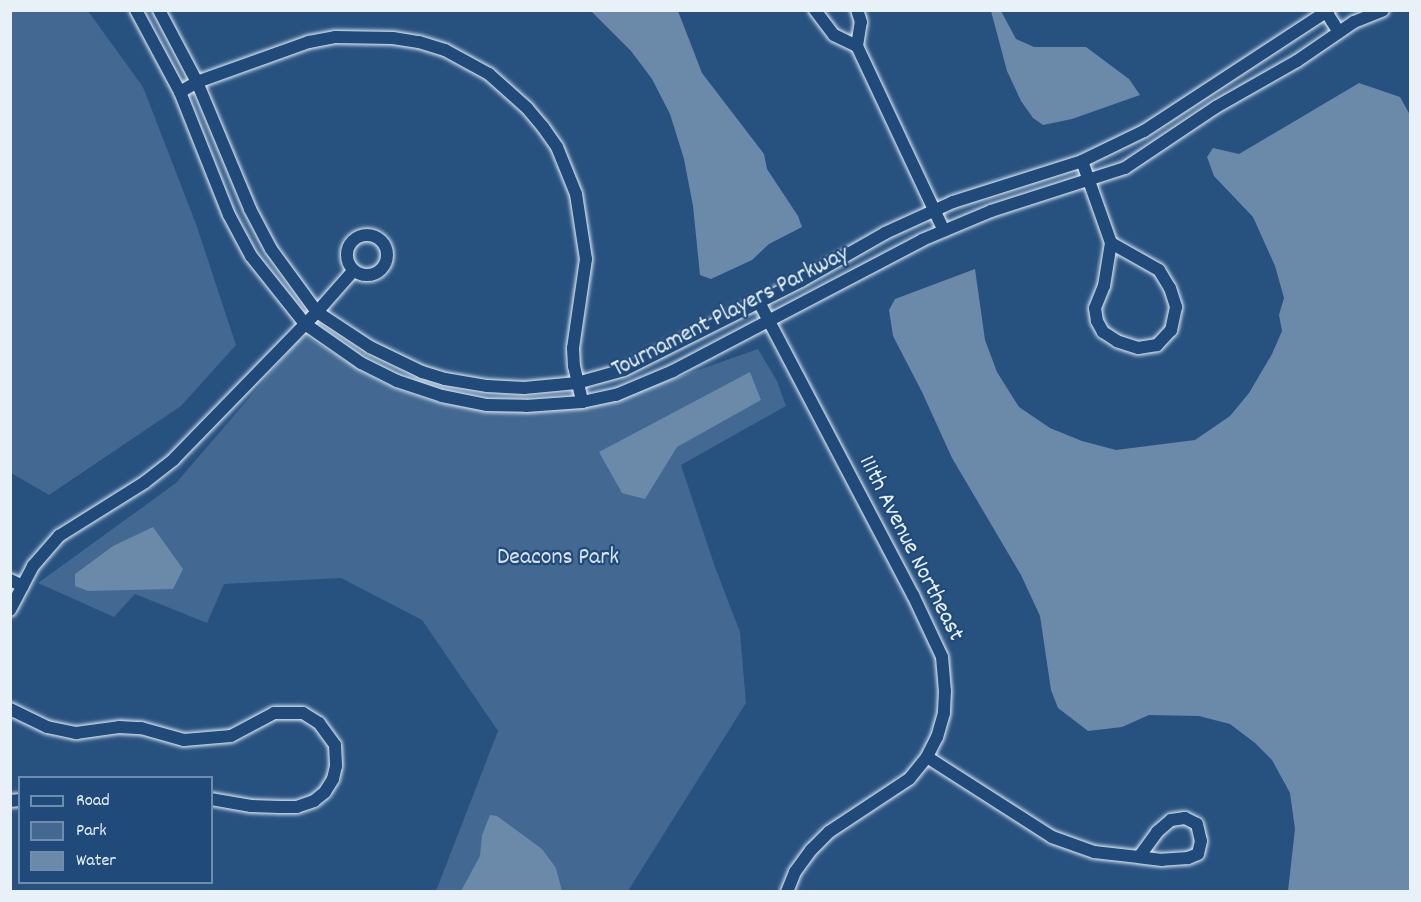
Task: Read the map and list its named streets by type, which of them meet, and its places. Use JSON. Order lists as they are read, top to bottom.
{
  "streets": {
    "street": ["Tournament Players Parkway", "111th Avenue Northeast"]
  },
  "crossings": [
    ["Tournament Players Parkway", "111th Avenue Northeast"]
  ],
  "parks": ["Deacons Park"],
  "legend": ["Road", "Park", "Water"]
}
